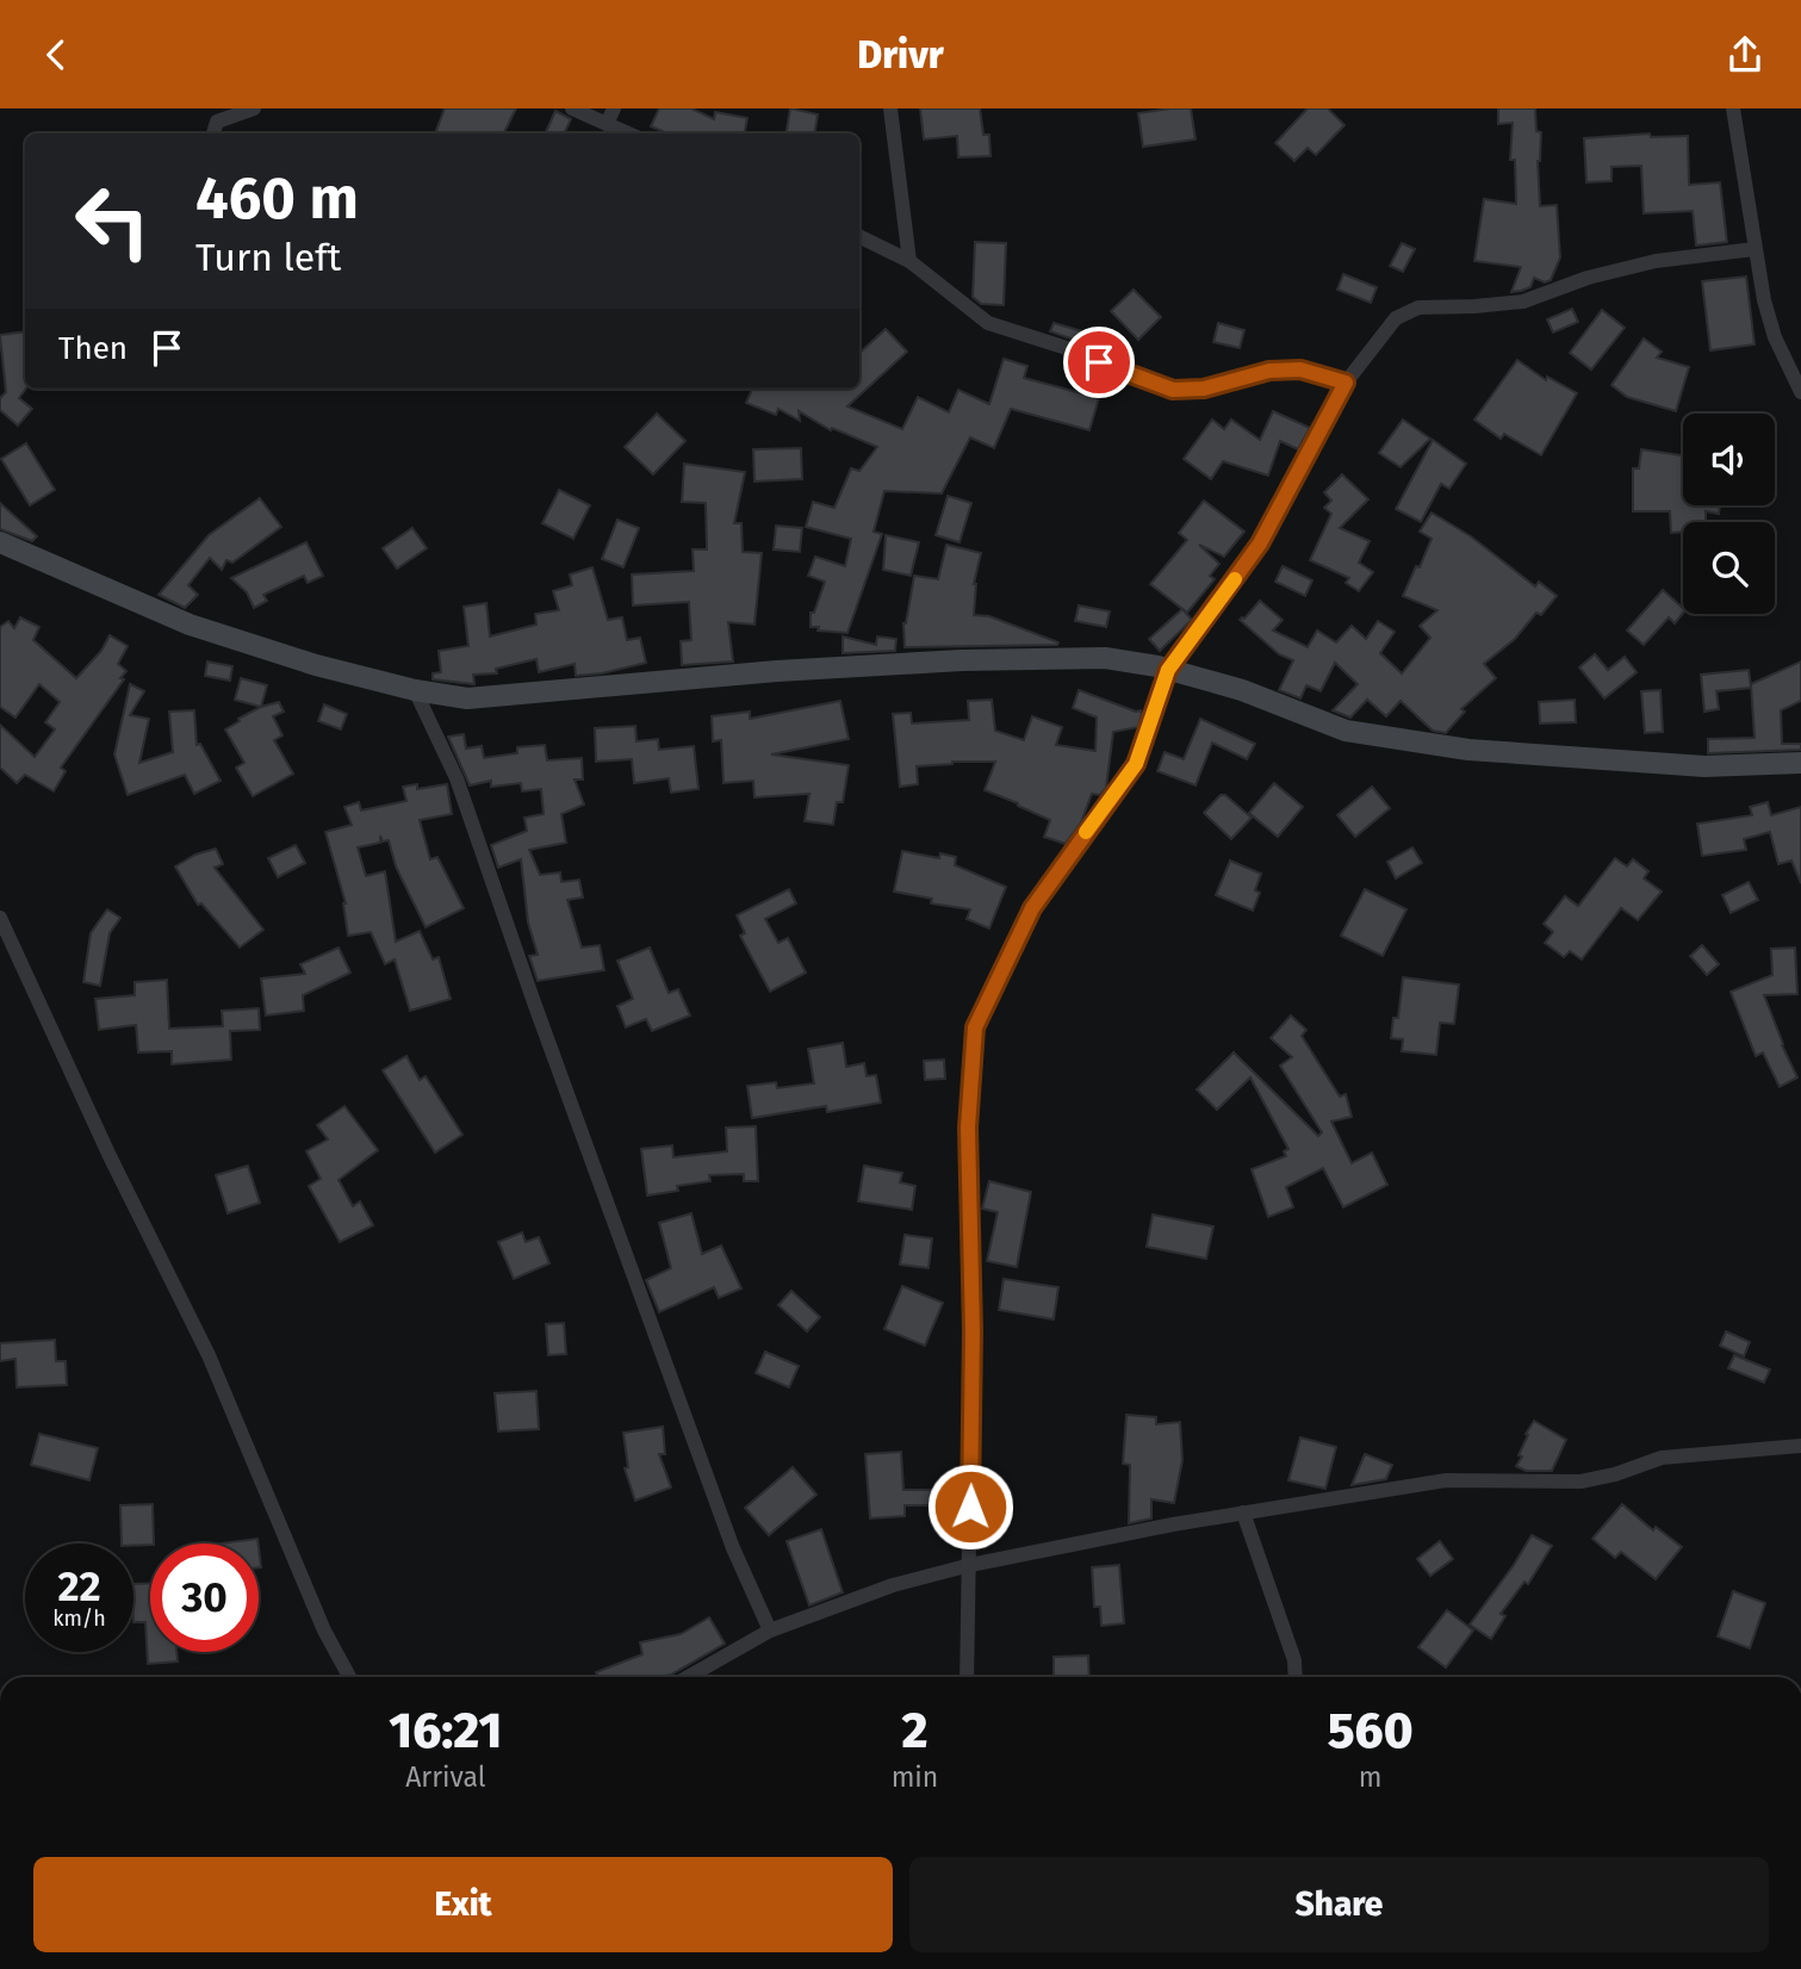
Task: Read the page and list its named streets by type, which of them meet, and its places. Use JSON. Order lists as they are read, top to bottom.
{
  "page": {
    "header": "Drivr",
    "turn": ["460 m", "Turn left"],
    "then": "Then",
    "speed": "22 km/h",
    "limit": "30",
    "eta": [
      "16:21",
      "Arrival",
      "2",
      "min",
      "560",
      "m"
    ],
    "buttons": ["Exit", "Share"]
  }
}
